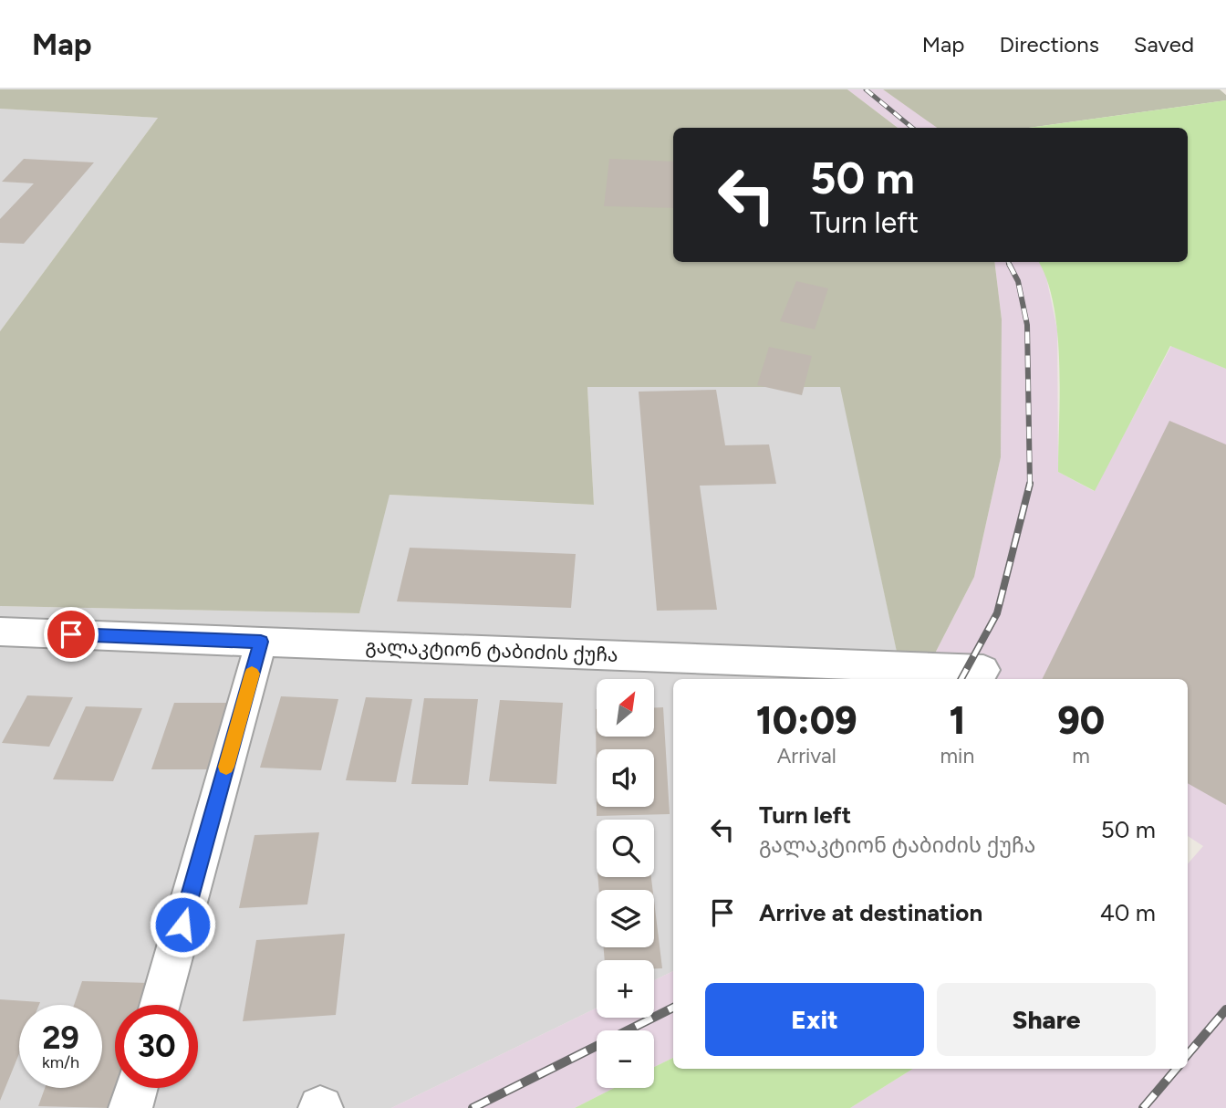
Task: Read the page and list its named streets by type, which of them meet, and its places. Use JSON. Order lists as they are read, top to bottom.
{
  "streets": {
    "street": ["გალაკტიონ ტაბიძის ქუჩა"]
  },
  "north": "top right",
  "page": {
    "header": "Map",
    "nav": ["Map", "Directions", "Saved"],
    "turn": ["50 m", "Turn left"],
    "map_buttons": ["+", "−"],
    "eta": [
      "10:09",
      "Arrival",
      "1",
      "min",
      "90",
      "m"
    ],
    "list": [
      {
        "name": "Turn left",
        "note": "გალაკტიონ ტაბიძის ქუჩა",
        "value": "50 m"
      },
      {
        "name": "Arrive at destination",
        "value": "40 m"
      }
    ],
    "buttons": ["Exit", "Share"],
    "speed": "29 km/h",
    "limit": "30"
  }
}
